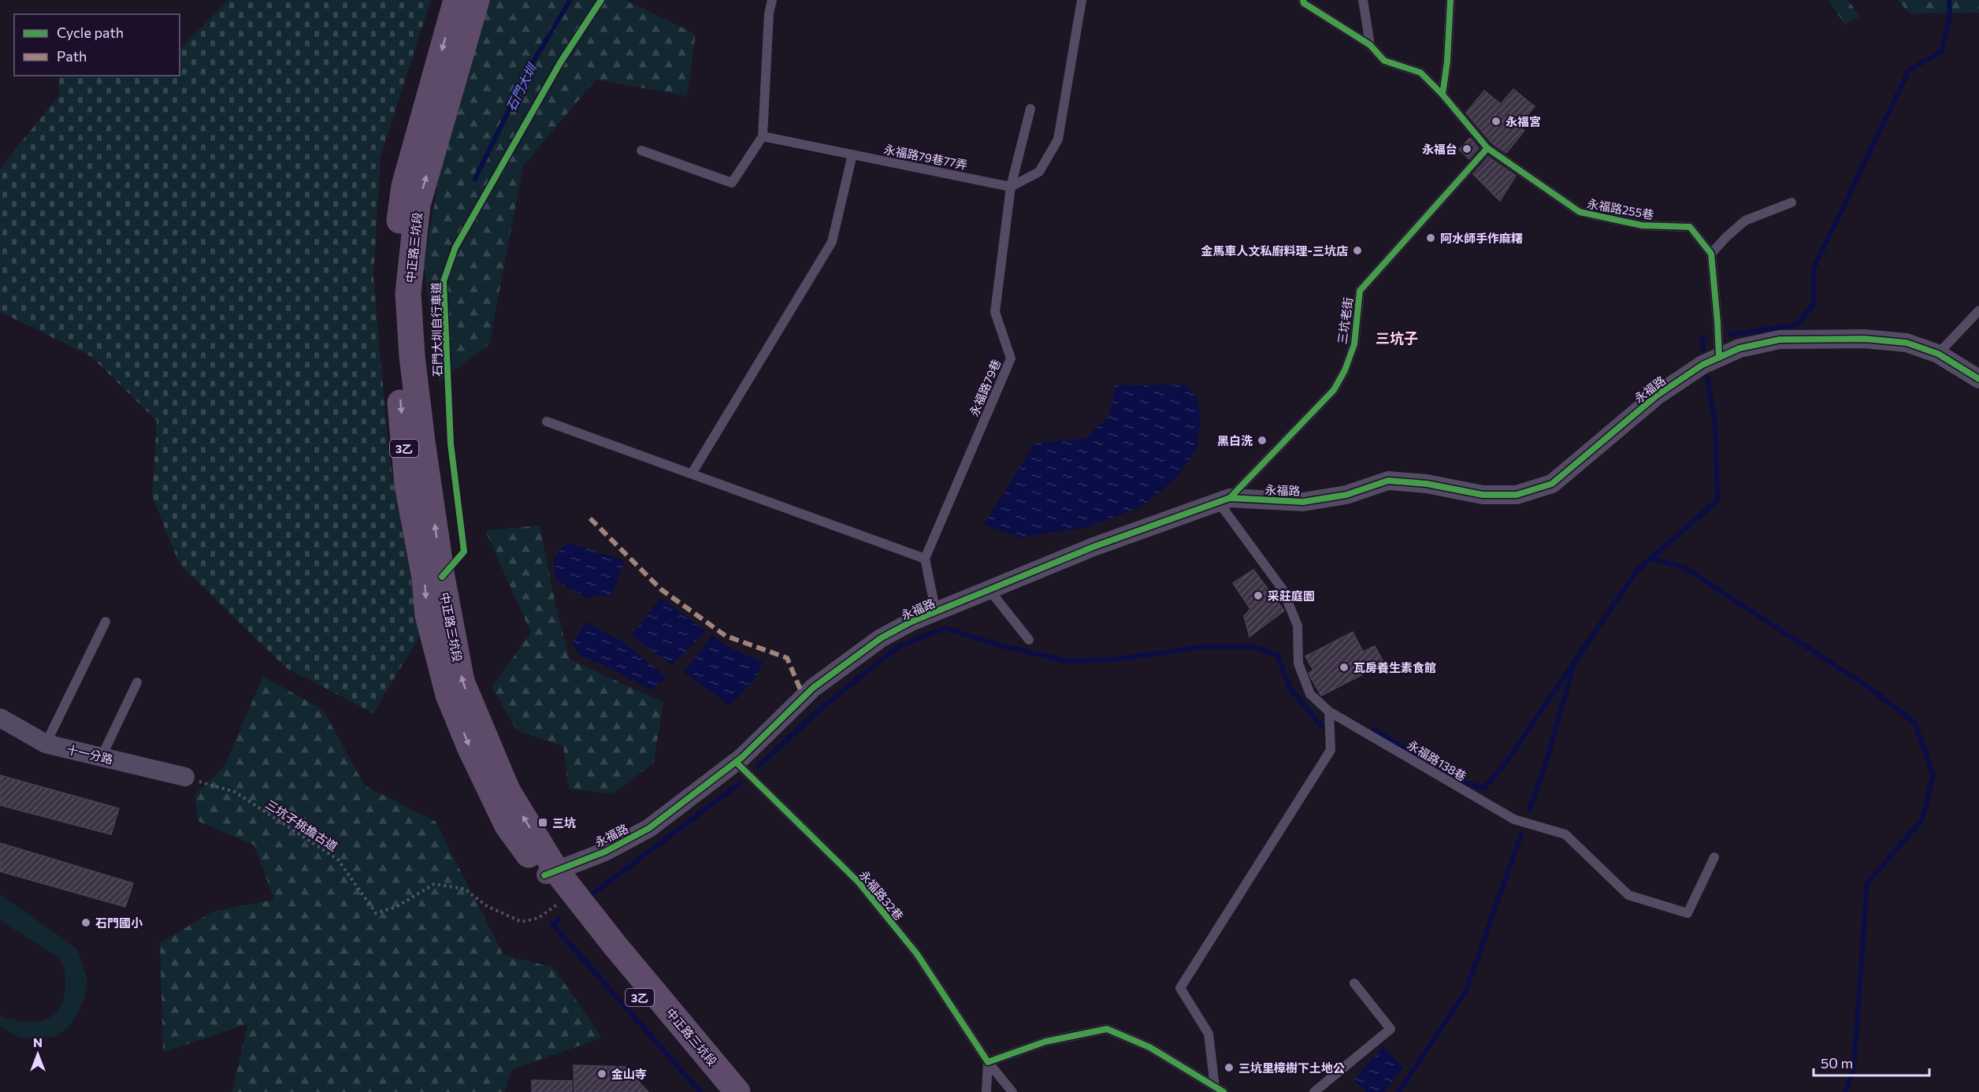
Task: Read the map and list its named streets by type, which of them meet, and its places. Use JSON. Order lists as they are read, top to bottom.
{
  "streets": {
    "main road": ["中正路三坑段", "3乙"],
    "street": ["永福路", "十一分路"],
    "lane": [
      "永福路79巷77弄",
      "永福路255巷",
      "三坑老街",
      "永福路79巷",
      "永福路138巷",
      "永福路32巷"
    ],
    "path": ["三坑子挑擔古道"],
    "cycle path": ["石門大圳自行車道"]
  },
  "crossings": [
    ["永福路79巷77弄", "永福路79巷"],
    ["永福路255巷", "三坑老街"],
    ["中正路三坑段", "永福路"],
    ["中正路三坑段", "三坑子挑擔古道"],
    ["三坑老街", "永福路"],
    ["三坑老街", "永福路138巷"],
    ["永福路", "永福路138巷"],
    ["永福路", "永福路32巷"],
    ["十一分路", "三坑子挑擔古道"]
  ],
  "districts": ["三坑子"],
  "water": ["石門大圳"],
  "places": {
    "other": [
      "永福宮",
      "永福台",
      "阿水師手作麻糬",
      "金馬車人文私廚料理-三坑店",
      "黑白洗",
      "采莊庭園",
      "瓦房養生素食館",
      "石門國小",
      "三坑里樟樹下土地公",
      "金山寺"
    ],
    "transit": ["三坑"]
  },
  "legend": ["Cycle path", "Path"],
  "scale_bar": "50 m",
  "north": "top"
}
